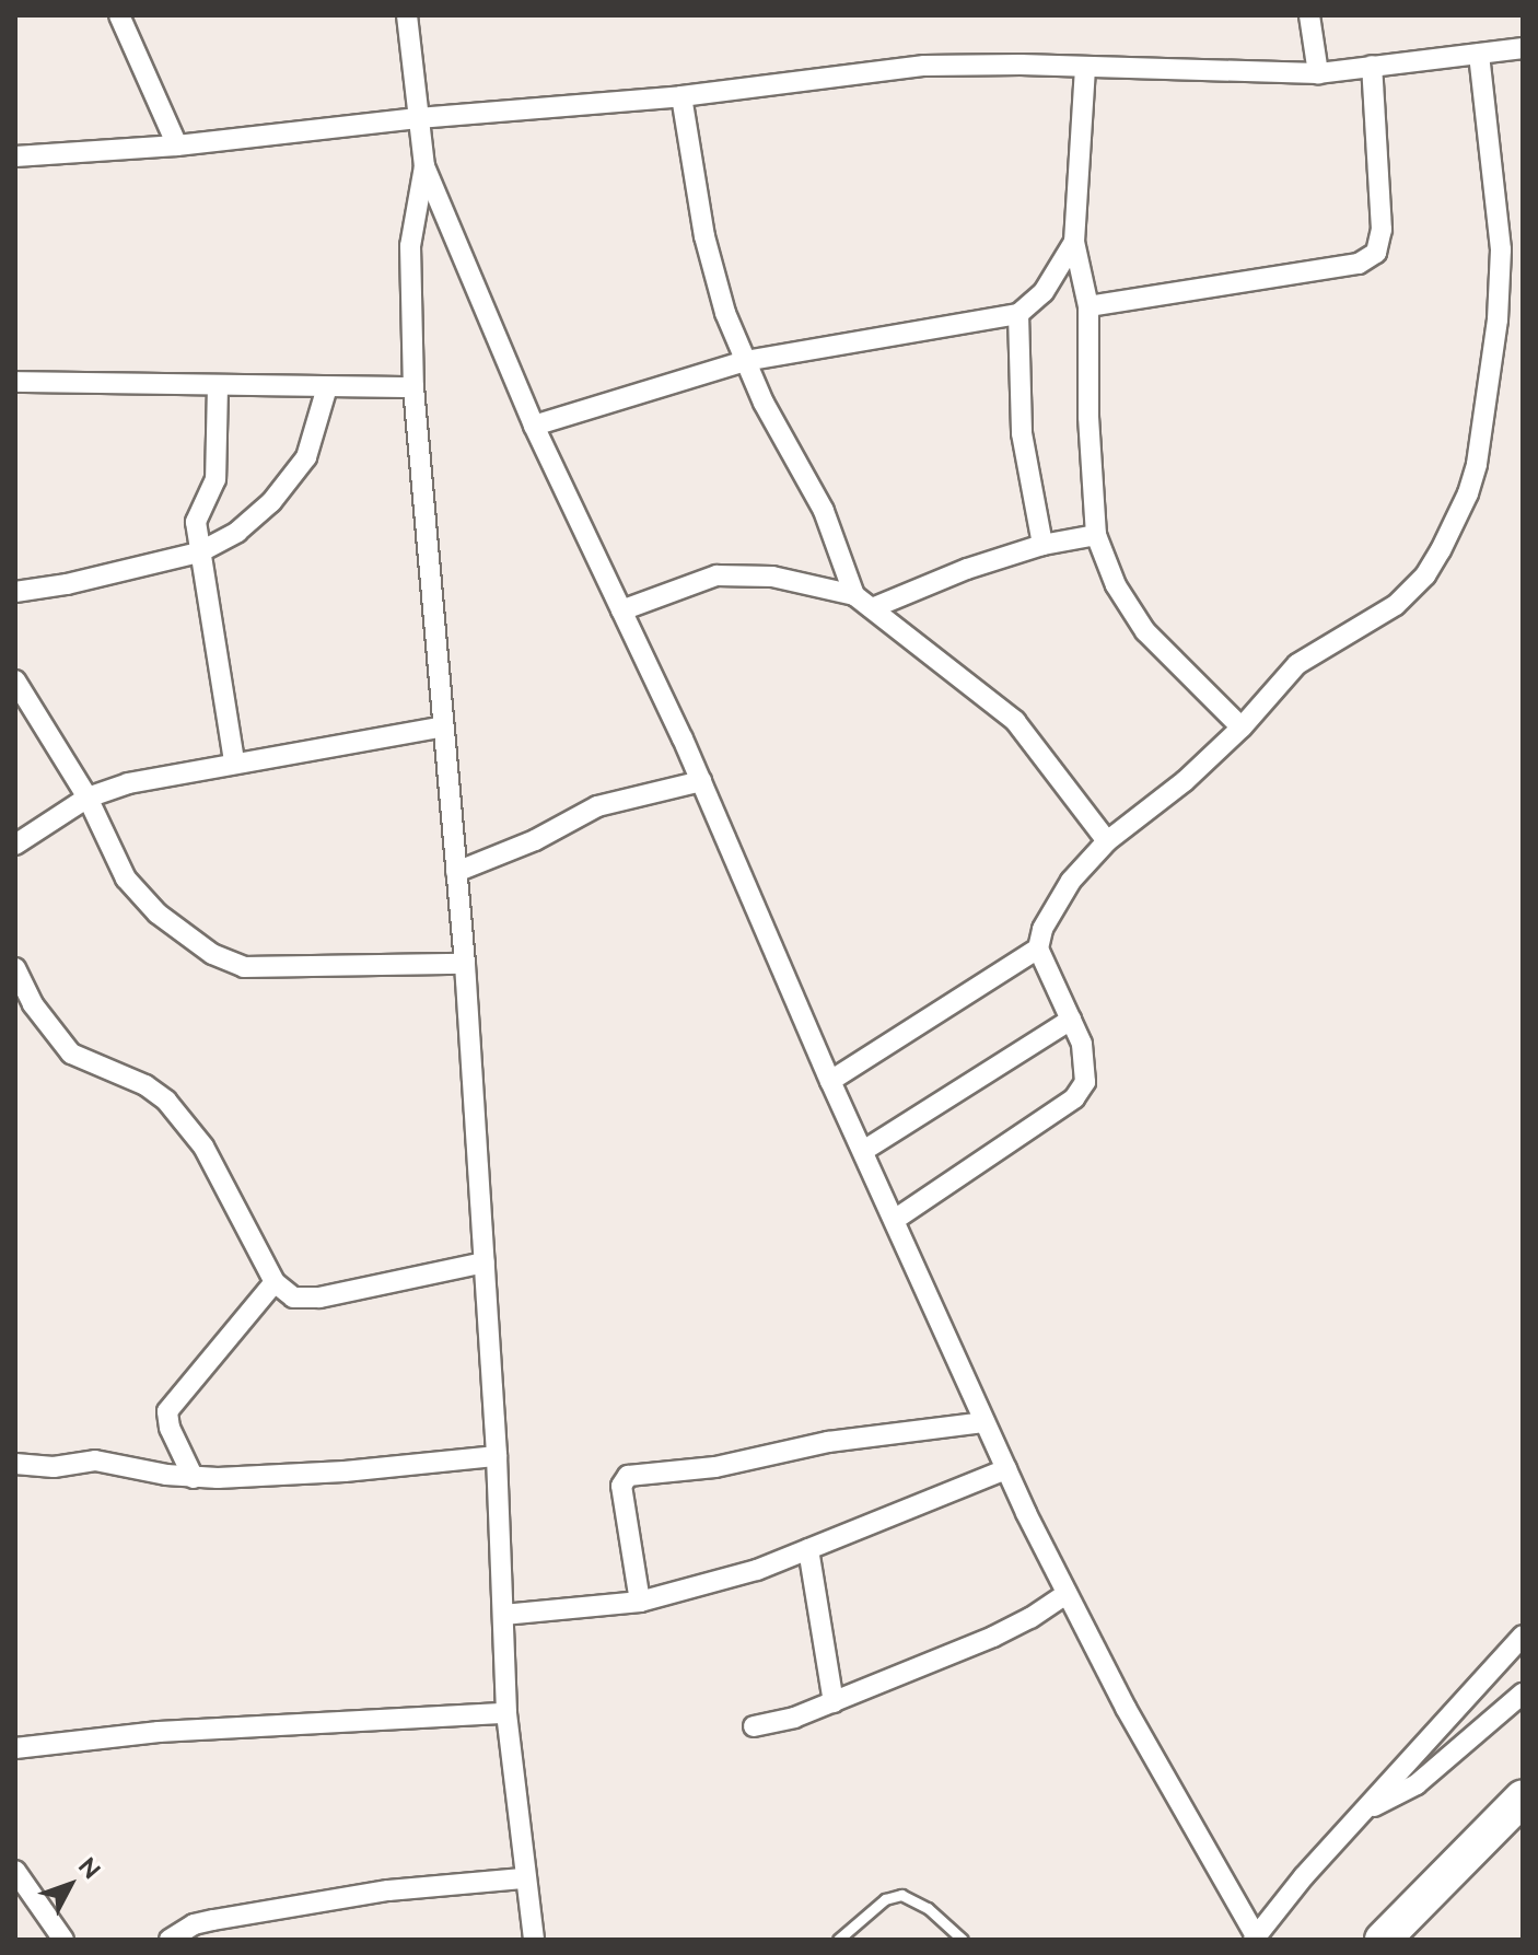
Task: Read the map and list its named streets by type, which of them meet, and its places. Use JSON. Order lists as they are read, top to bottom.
{
  "north": "top right"
}
